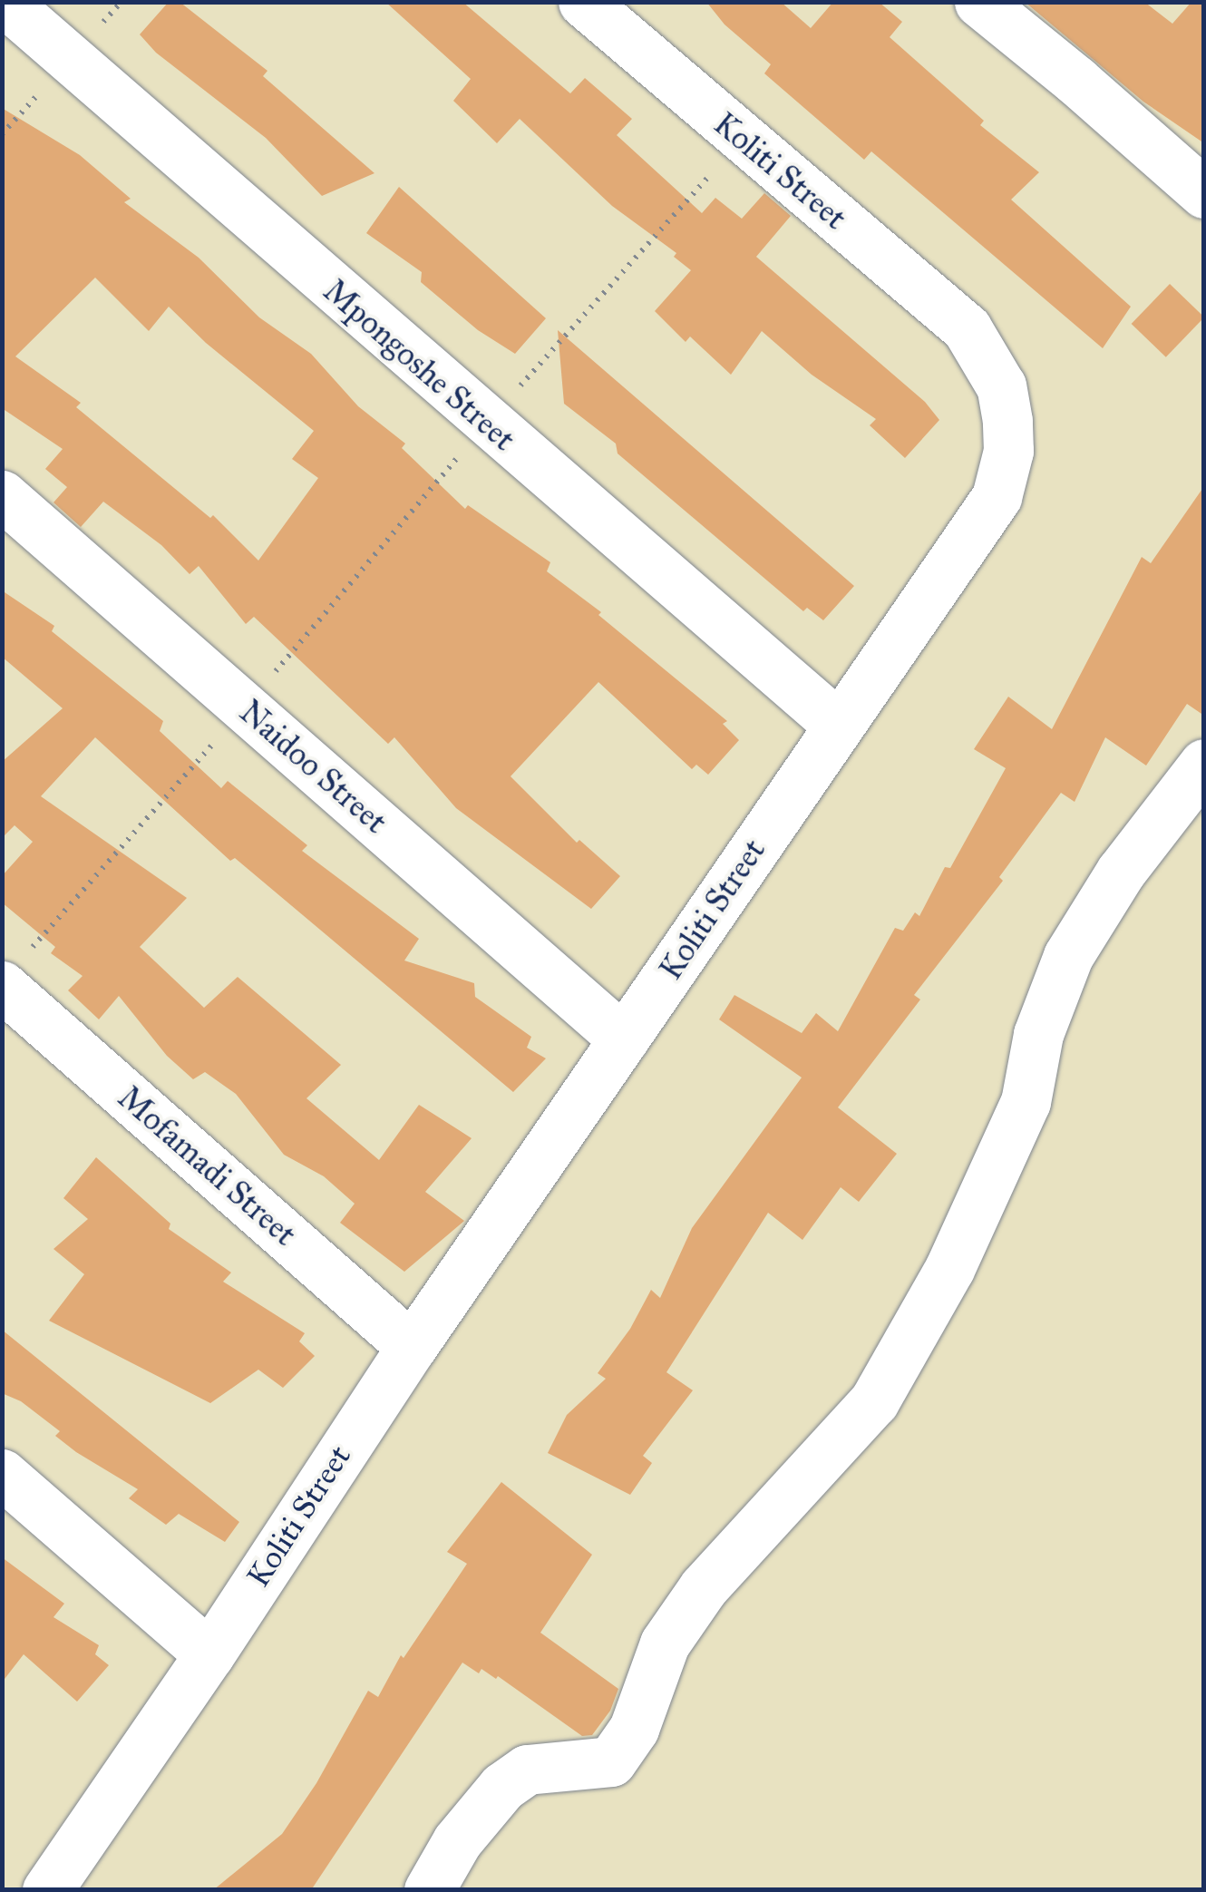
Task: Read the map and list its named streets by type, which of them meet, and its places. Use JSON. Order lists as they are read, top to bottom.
{
  "streets": {
    "street": [
      "Koliti Street",
      "Mpongoshe Street",
      "Naidoo Street",
      "Mofamadi Street"
    ]
  },
  "crossings": [
    ["Koliti Street", "Mpongoshe Street"],
    ["Koliti Street", "Naidoo Street"],
    ["Koliti Street", "Mofamadi Street"]
  ]
}
